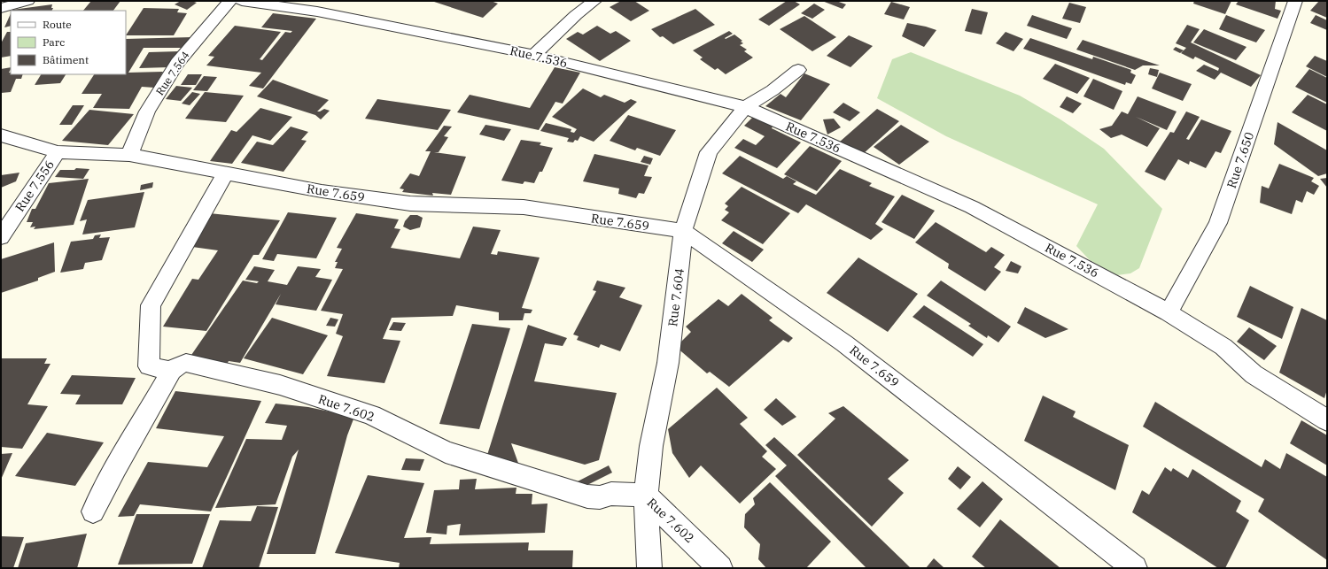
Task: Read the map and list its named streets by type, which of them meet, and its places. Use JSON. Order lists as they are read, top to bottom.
{
  "streets": {
    "street": [
      "Rue 7.536",
      "Rue 7.564",
      "Rue 7.650",
      "Rue 7.556",
      "Rue 7.659",
      "Rue 7.604",
      "Rue 7.602"
    ]
  },
  "crossings": [
    ["Rue 7.536", "Rue 7.650"],
    ["Rue 7.536", "Rue 7.604"],
    ["Rue 7.564", "Rue 7.659"],
    ["Rue 7.556", "Rue 7.659"],
    ["Rue 7.659", "Rue 7.604"],
    ["Rue 7.604", "Rue 7.602"]
  ],
  "legend": ["Route", "Parc", "Bâtiment"]
}
